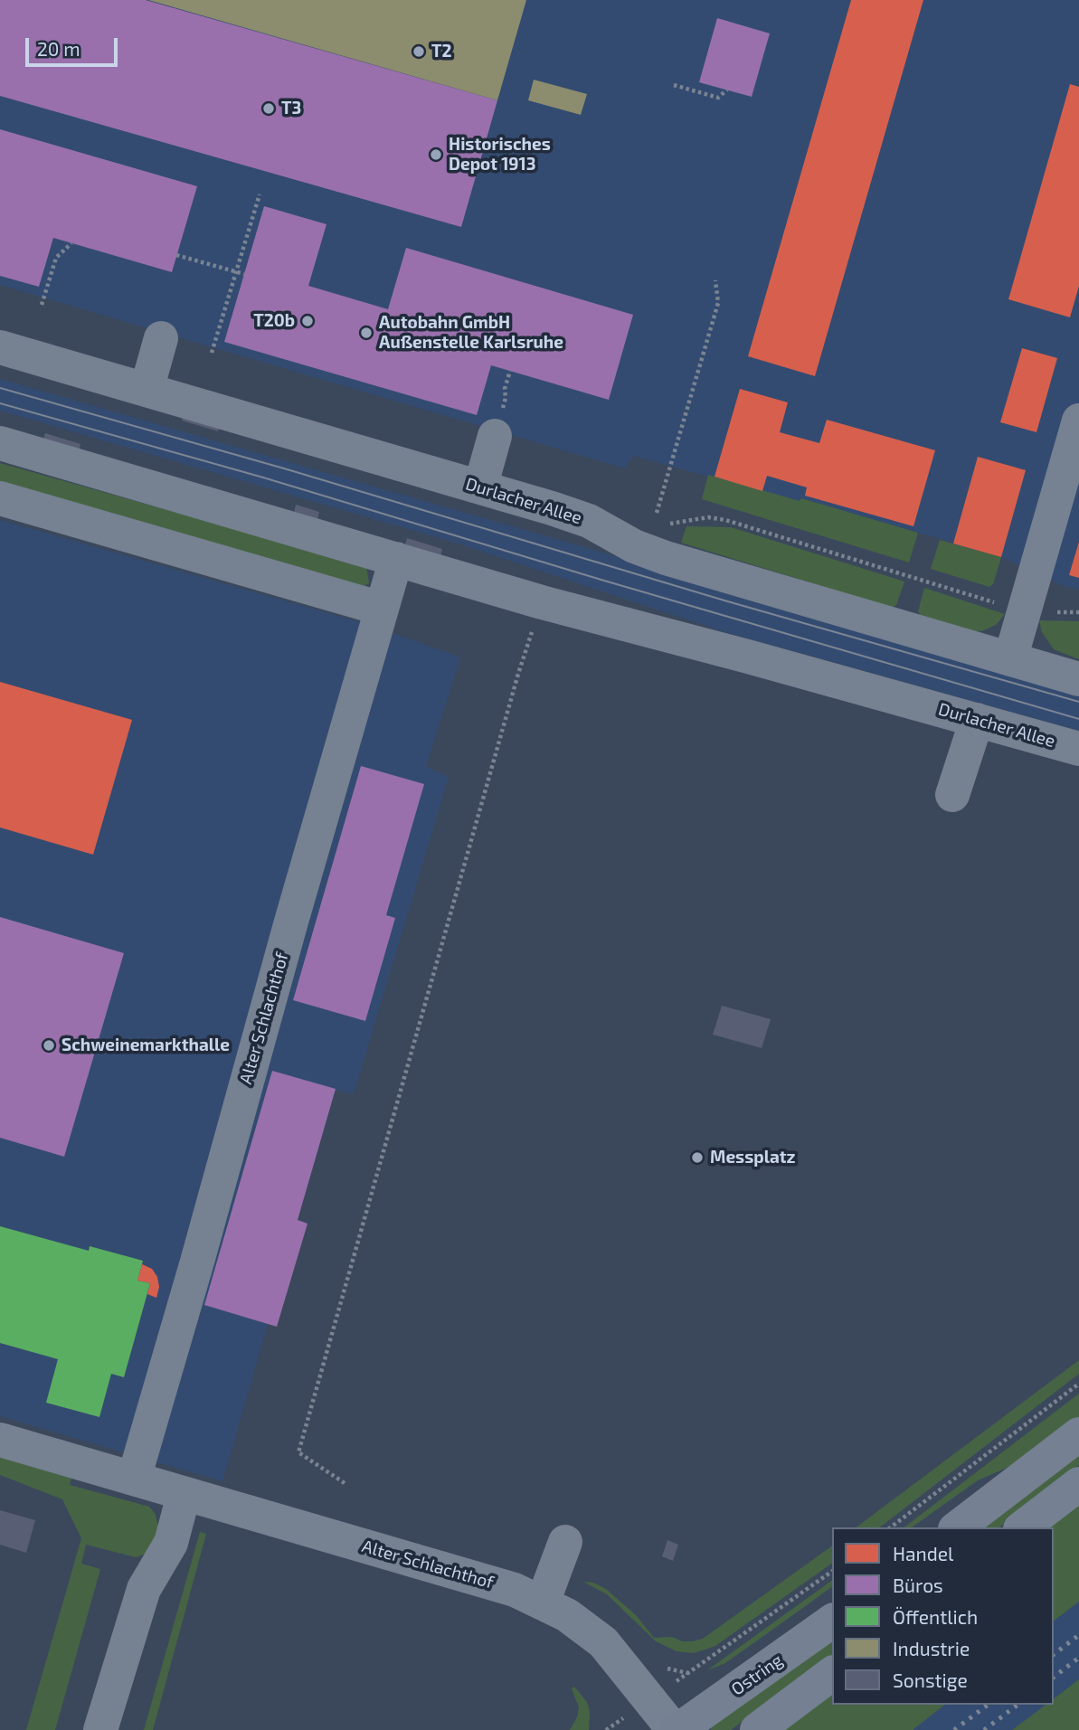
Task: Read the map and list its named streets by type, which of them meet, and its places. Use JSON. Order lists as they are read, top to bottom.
{
  "streets": {
    "main road": ["Ostring"],
    "street": ["Durlacher Allee", "Alter Schlachthof"]
  },
  "crossings": [
    ["Durlacher Allee", "Alter Schlachthof"]
  ],
  "places": [
    "T2",
    "T3",
    "Historisches Depot 1913",
    "T20b",
    "Autobahn GmbH Außenstelle Karlsruhe",
    "Schweinemarkthalle",
    "Messplatz"
  ],
  "legend": [
    "Handel",
    "Büros",
    "Öffentlich",
    "Industrie",
    "Sonstige"
  ],
  "scale_bar": "20 m"
}
